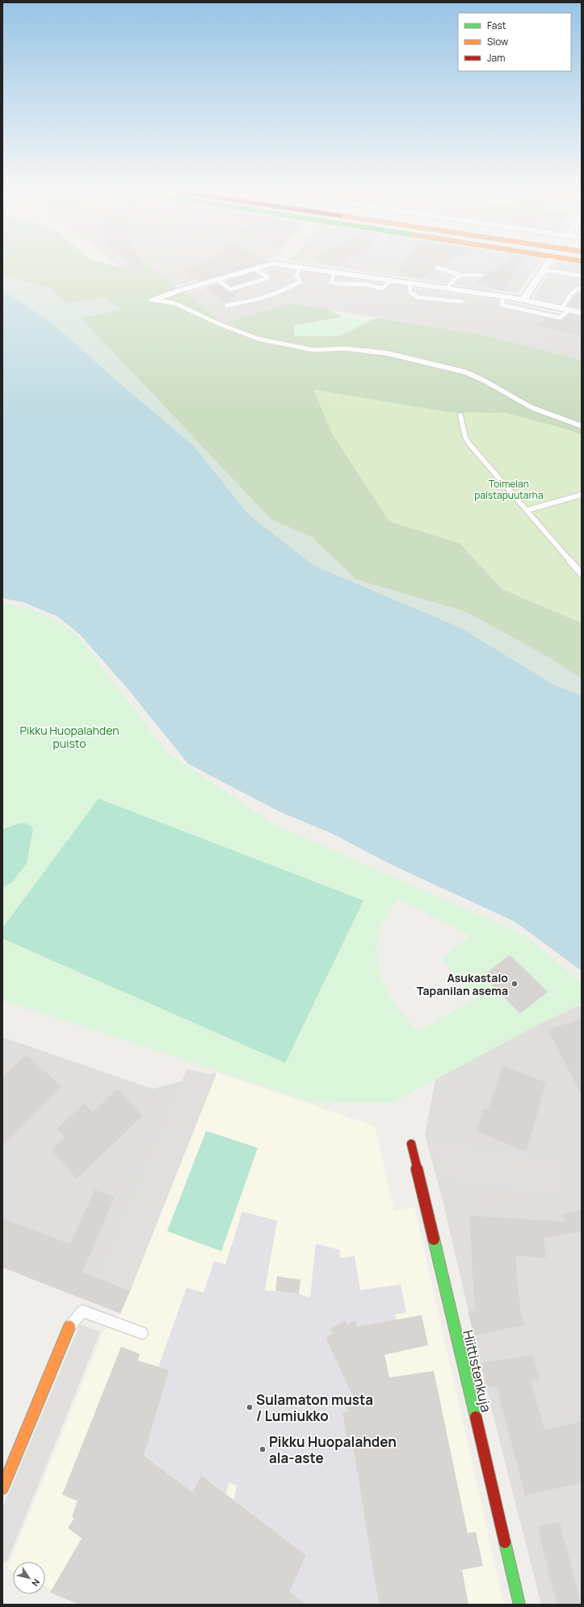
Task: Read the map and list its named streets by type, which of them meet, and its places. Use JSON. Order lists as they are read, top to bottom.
{
  "streets": {
    "main road": ["Hiittistenkuja"]
  },
  "parks": ["Toimelan palstapuutarha", "Pikku Huopalahden puisto"],
  "places": ["Asukastalo Tapanilan asema", "Sulamaton musta / Lumiukko", "Pikku Huopalahden ala-aste"],
  "legend": ["Fast", "Slow", "Jam"],
  "north": "bottom right"
}
